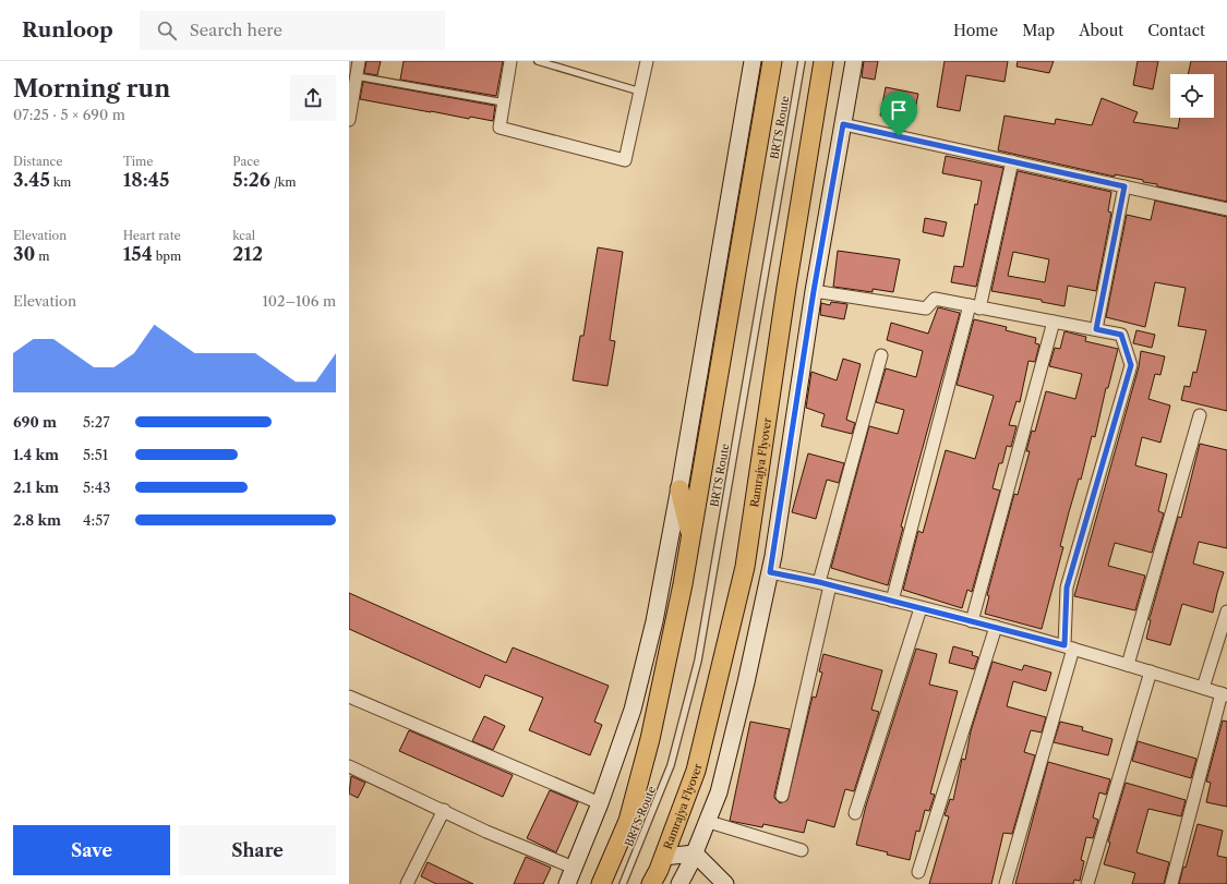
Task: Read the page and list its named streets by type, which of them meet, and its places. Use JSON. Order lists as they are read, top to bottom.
{
  "streets": {
    "main road": ["Ramrajya Flyover"],
    "lane": ["BRTS Route"]
  },
  "page": {
    "header": "Runloop",
    "search": "Search here",
    "nav": [
      "Home",
      "Map",
      "About",
      "Contact"
    ],
    "heading": ["Morning run", "07:25 · 5 × 690 m"],
    "stats": [
      ["Distance", "3.45 km"],
      ["Time", "18:45"],
      ["Pace", "5:26 /km"],
      ["Elevation", "30 m"],
      ["Heart rate", "154 bpm"],
      ["kcal", "212"]
    ],
    "chart": ["Elevation", "102–106 m"],
    "list": [
      {
        "name": "690 m",
        "note": "5:27"
      },
      {
        "name": "1.4 km",
        "note": "5:51"
      },
      {
        "name": "2.1 km",
        "note": "5:43"
      },
      {
        "name": "2.8 km",
        "note": "4:57"
      }
    ],
    "buttons": ["Save", "Share"]
  }
}
